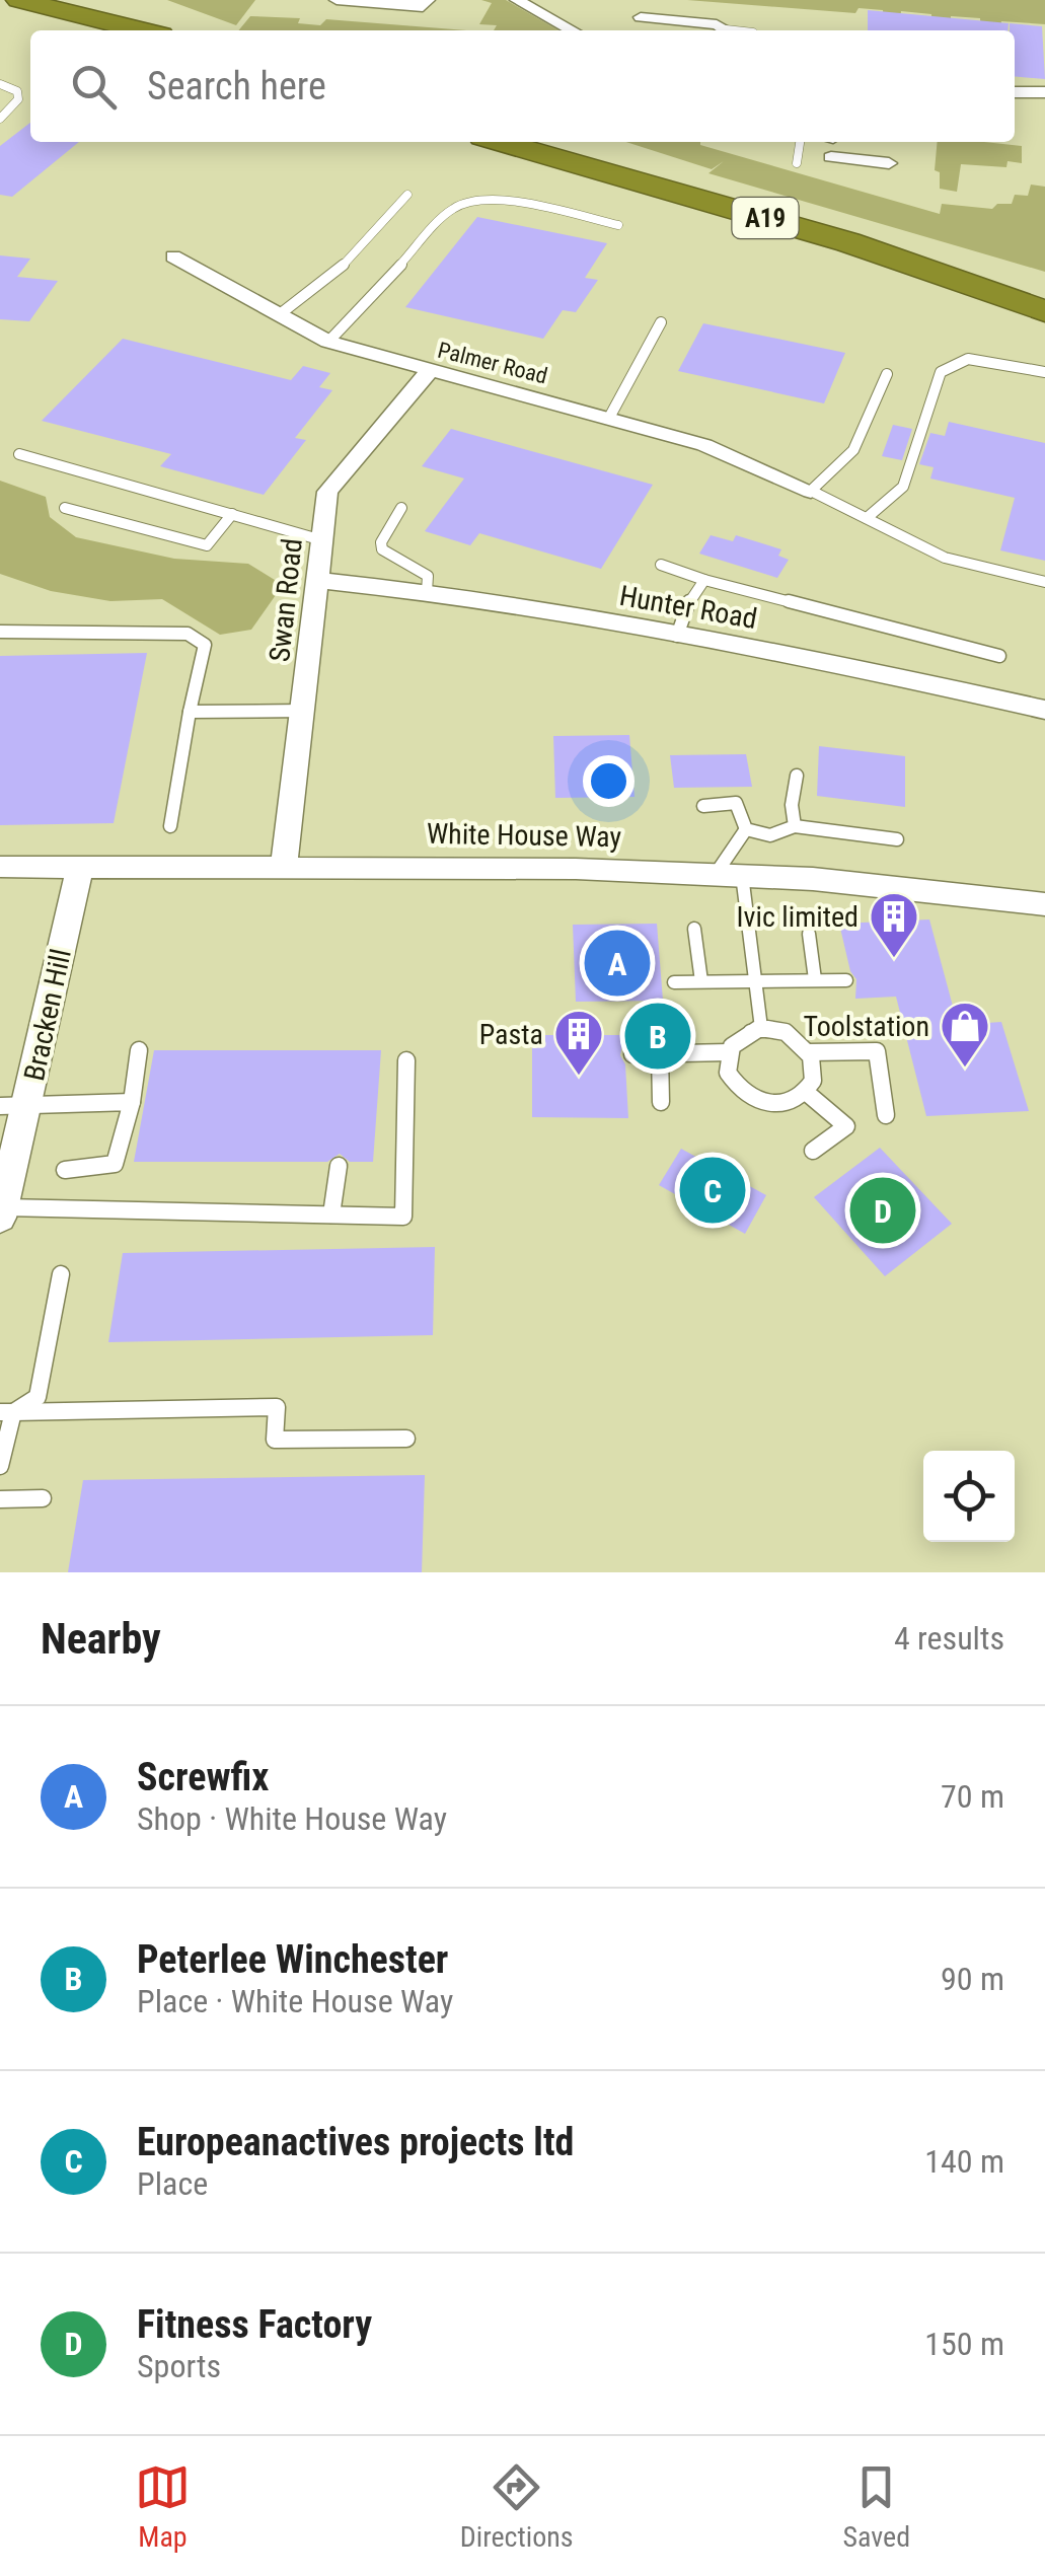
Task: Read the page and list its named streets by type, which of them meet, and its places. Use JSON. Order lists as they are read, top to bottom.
{
  "streets": {
    "highway": ["A19"],
    "street": [
      "Palmer Road",
      "Swan Road",
      "Hunter Road",
      "White House Way",
      "Bracken Hill"
    ]
  },
  "crossings": [
    ["Palmer Road", "Swan Road"],
    ["Swan Road", "Hunter Road"],
    ["Swan Road", "White House Way"],
    ["White House Way", "Bracken Hill"]
  ],
  "places": {
    "building": ["Ivic limited", "Pasta"],
    "shop": ["Toolstation"]
  },
  "page": {
    "search": "Search here",
    "pins": [
      "A",
      "B",
      "C",
      "D"
    ],
    "heading": ["Nearby", "4 results"],
    "list": [
      {
        "mark": "A",
        "name": "Screwfix",
        "note": "Shop · White House Way",
        "value": "70 m"
      },
      {
        "mark": "B",
        "name": "Peterlee Winchester",
        "note": "Place · White House Way",
        "value": "90 m"
      },
      {
        "mark": "C",
        "name": "Europeanactives projects ltd",
        "note": "Place",
        "value": "140 m"
      },
      {
        "mark": "D",
        "name": "Fitness Factory",
        "note": "Sports",
        "value": "150 m"
      }
    ],
    "nav": ["Map", "Directions", "Saved"]
  }
}
